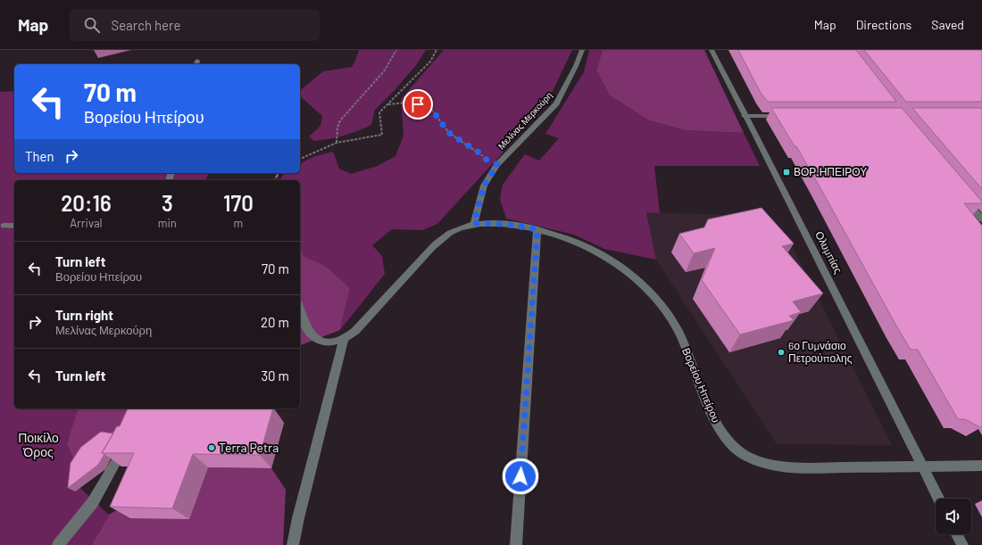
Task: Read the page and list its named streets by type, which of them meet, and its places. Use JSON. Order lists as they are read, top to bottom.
{
  "streets": {
    "street": ["Μελίνας Μερκούρη", "Ολυμπίας", "Βορείου Ηπείρου"]
  },
  "crossings": [
    ["Μελίνας Μερκούρη", "Βορείου Ηπείρου"],
    ["Ολυμπίας", "Βορείου Ηπείρου"]
  ],
  "parks": ["Ποικίλο Όρος"],
  "places": {
    "transit": ["ΒΟΡ.ΗΠΕΙΡΟΥ"],
    "other": ["6ο Γυμνάσιο Πετρούπολης", "Terra Petra"]
  },
  "page": {
    "header": "Map",
    "search": "Search here",
    "nav": ["Map", "Directions", "Saved"],
    "turn": ["70 m", "Βορείου Ηπείρου"],
    "then": "Then",
    "eta": [
      "20:16",
      "Arrival",
      "3",
      "min",
      "170",
      "m"
    ],
    "list": [
      {
        "name": "Turn left",
        "note": "Βορείου Ηπείρου",
        "value": "70 m"
      },
      {
        "name": "Turn right",
        "note": "Μελίνας Μερκούρη",
        "value": "20 m"
      },
      {
        "name": "Turn left",
        "value": "30 m"
      }
    ]
  }
}
